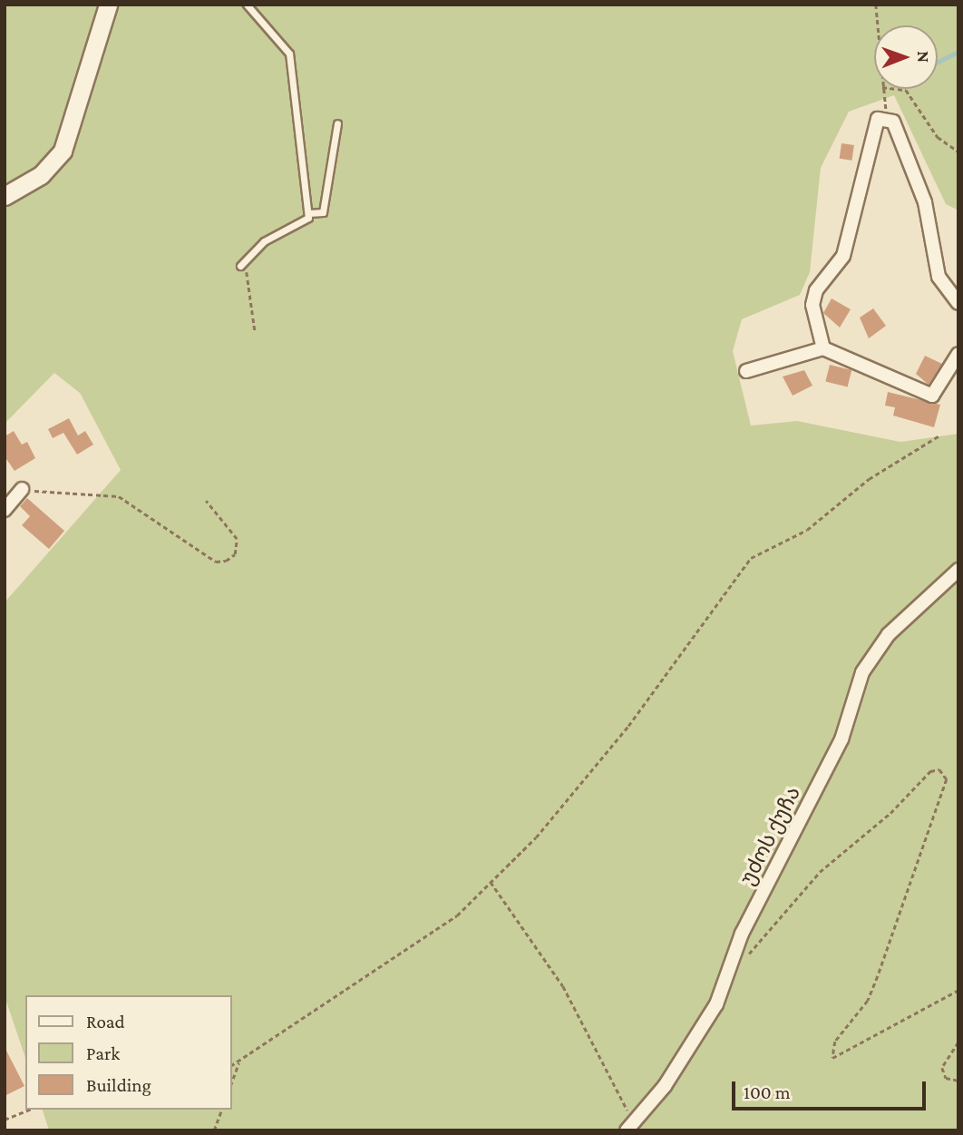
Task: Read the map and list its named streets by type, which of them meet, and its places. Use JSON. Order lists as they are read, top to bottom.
{
  "streets": {
    "street": ["უძოს ქუჩა"]
  },
  "legend": ["Road", "Park", "Building"],
  "scale_bar": "100 m",
  "north": "right"
}
